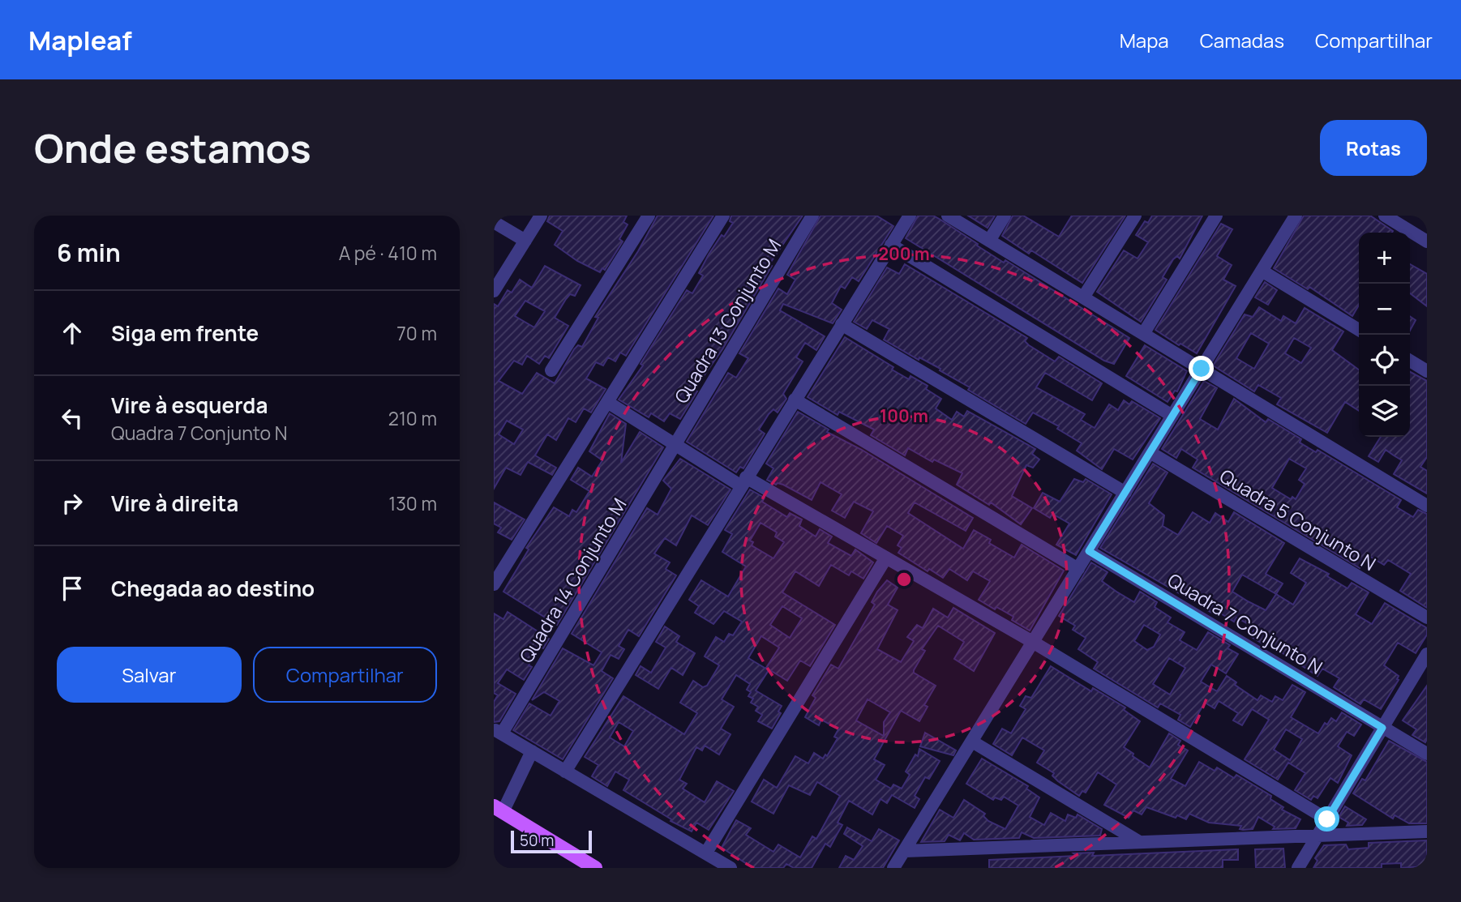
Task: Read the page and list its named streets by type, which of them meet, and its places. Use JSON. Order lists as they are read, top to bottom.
{
  "streets": {
    "street": [
      "Quadra 13 Conjunto M",
      "Quadra 5 Conjunto N",
      "Quadra 14 Conjunto M",
      "Quadra 7 Conjunto N"
    ]
  },
  "crossings": [
    ["Quadra 13 Conjunto M", "Quadra 14 Conjunto M"]
  ],
  "scale_bar": "50 m",
  "page": {
    "header": "Mapleaf",
    "nav": ["Mapa", "Camadas", "Compartilhar"],
    "buttons": [
      "Rotas",
      ["Salvar", "Compartilhar"]
    ],
    "title": "Onde estamos",
    "heading": ["6 min", "A pé · 410 m"],
    "map_buttons": ["+", "−"],
    "list": [
      ["Siga em frente", "70 m"],
      ["Vire à esquerda", "Quadra 7 Conjunto N", "210 m"],
      ["Vire à direita", "130 m"],
      "Chegada ao destino"
    ],
    "scale": "50 m"
  },
  "rings": ["200 m", "100 m"]
}
